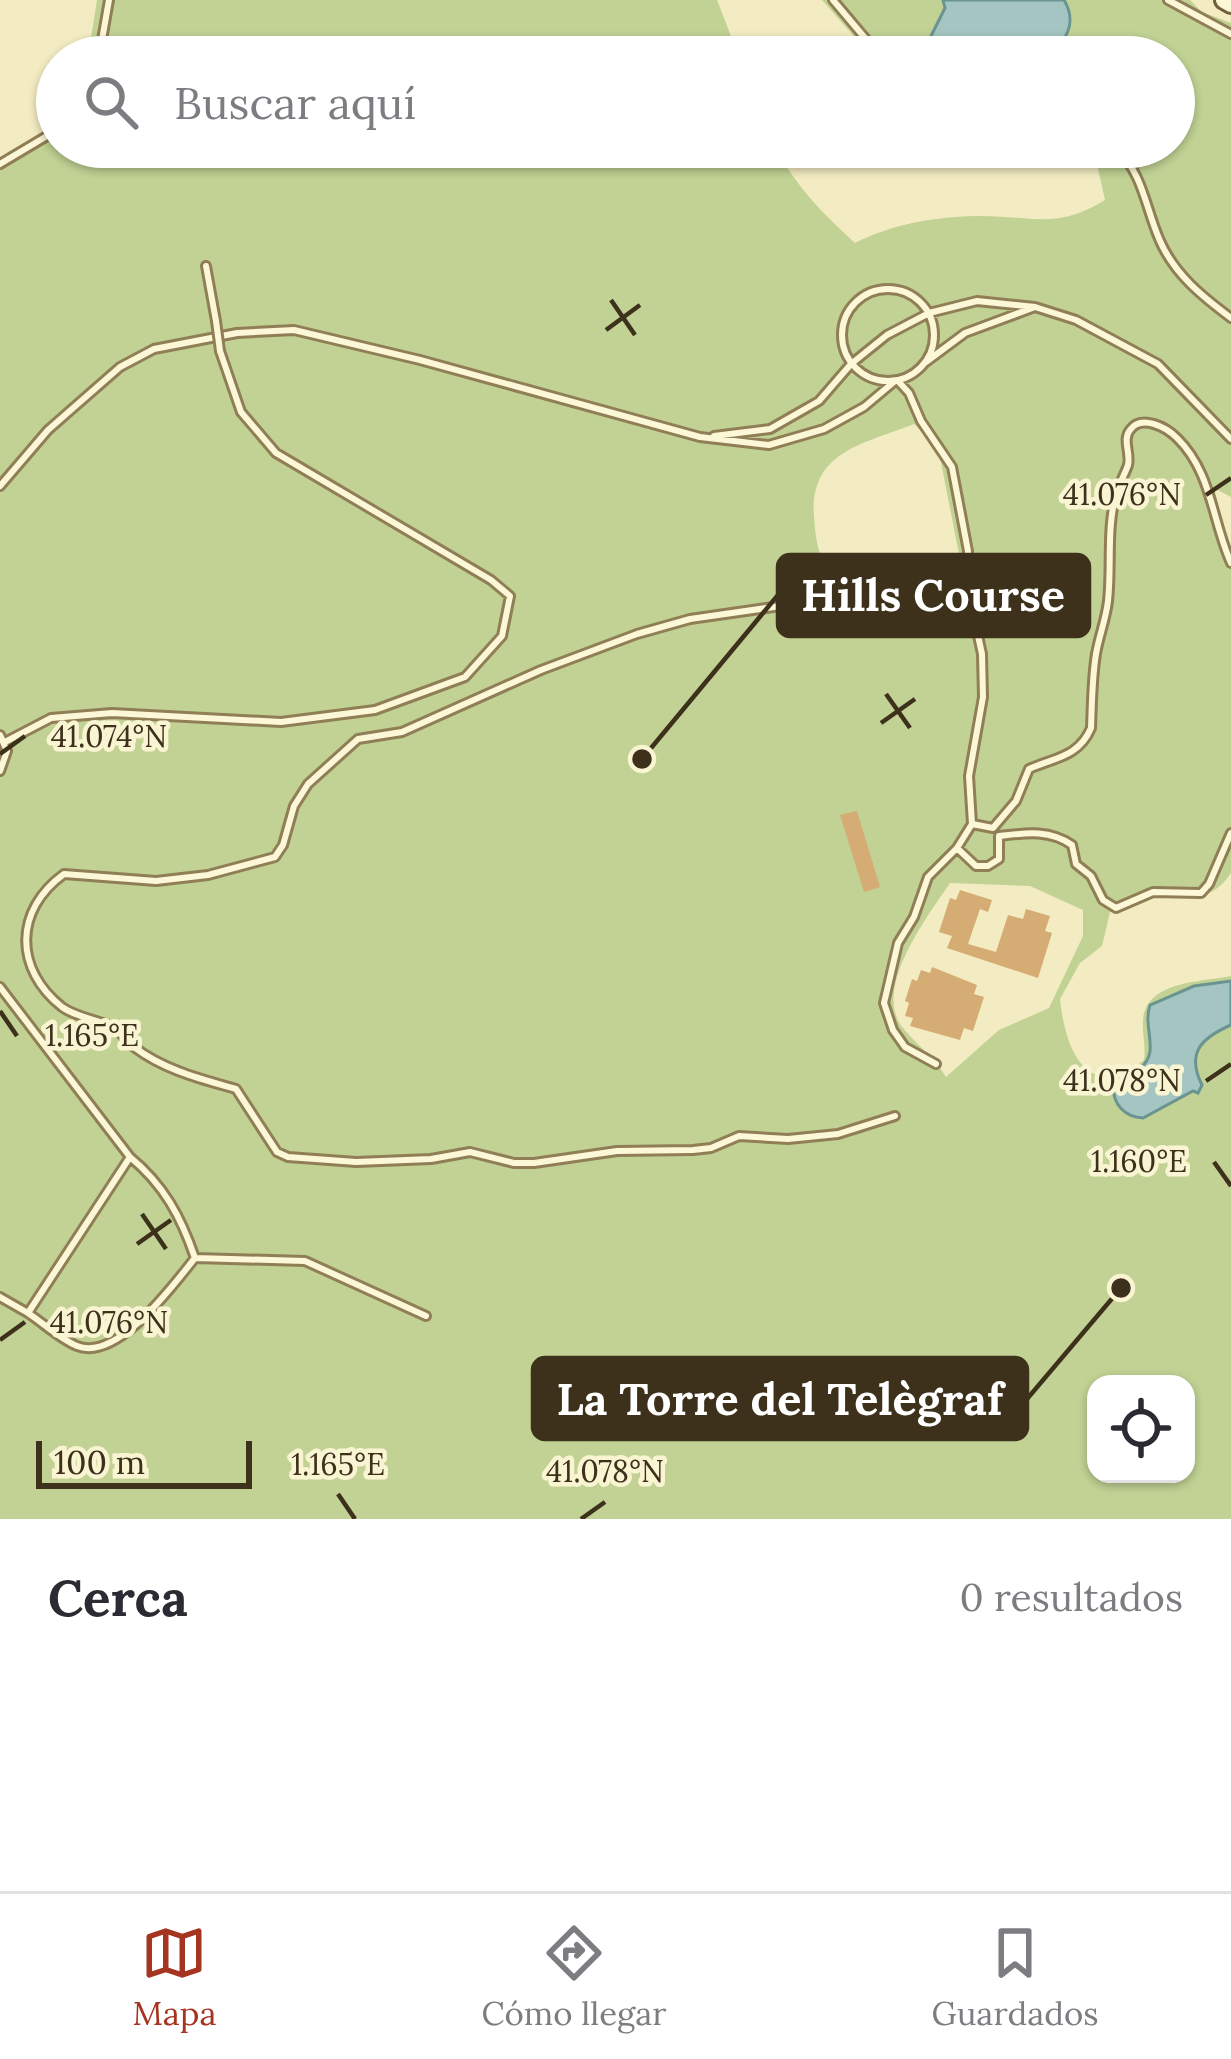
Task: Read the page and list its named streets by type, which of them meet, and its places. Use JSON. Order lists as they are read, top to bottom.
{
  "places": ["Hills Course", "La Torre del Telègraf"],
  "scale_bar": "100 m",
  "page": {
    "search": "Buscar aquí",
    "scale": "100 m",
    "heading": ["Cerca", "0 resultados"],
    "nav": ["Mapa", "Cómo llegar", "Guardados"]
  },
  "coordinates": [
    "41.076°N",
    "41.074°N",
    "1.165°E",
    "41.078°N",
    "1.160°E"
  ]
}
